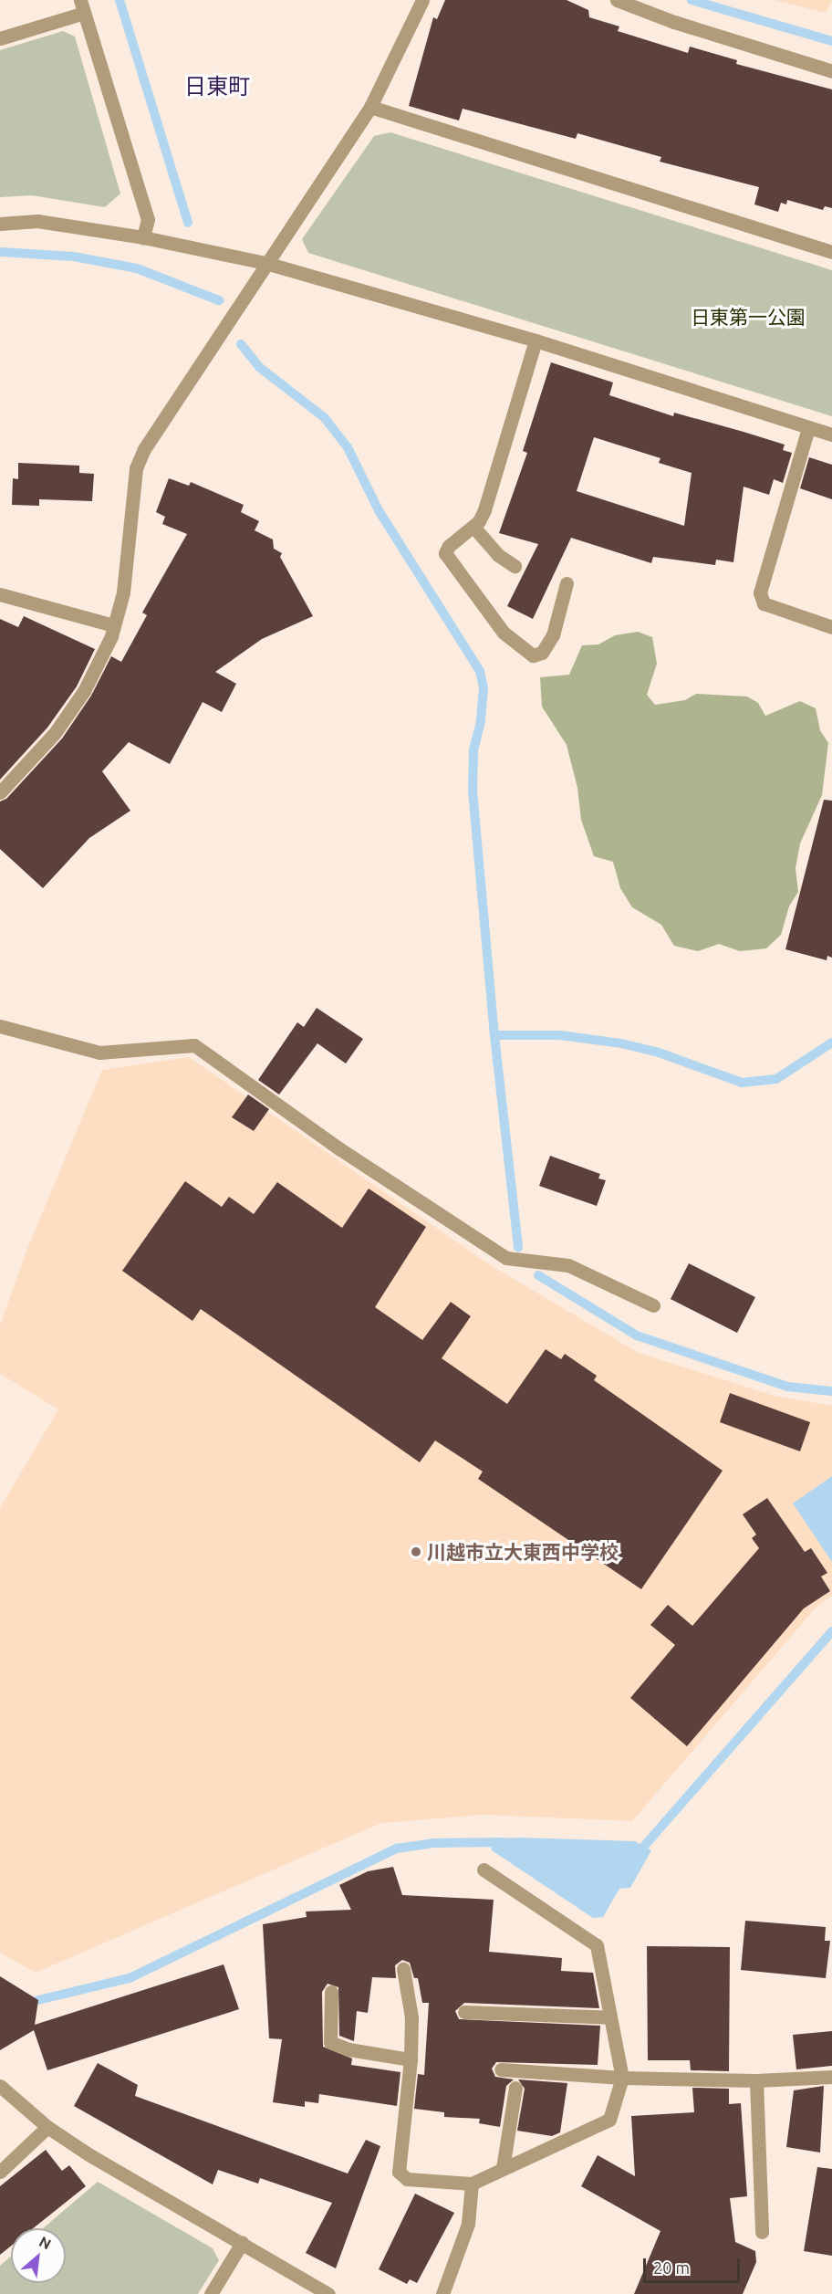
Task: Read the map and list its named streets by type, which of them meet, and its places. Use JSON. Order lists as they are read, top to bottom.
{
  "districts": ["日東町"],
  "parks": ["日東第一公園"],
  "places": ["川越市立大東西中学校"],
  "scale_bar": "20 m",
  "north": "top right"
}
